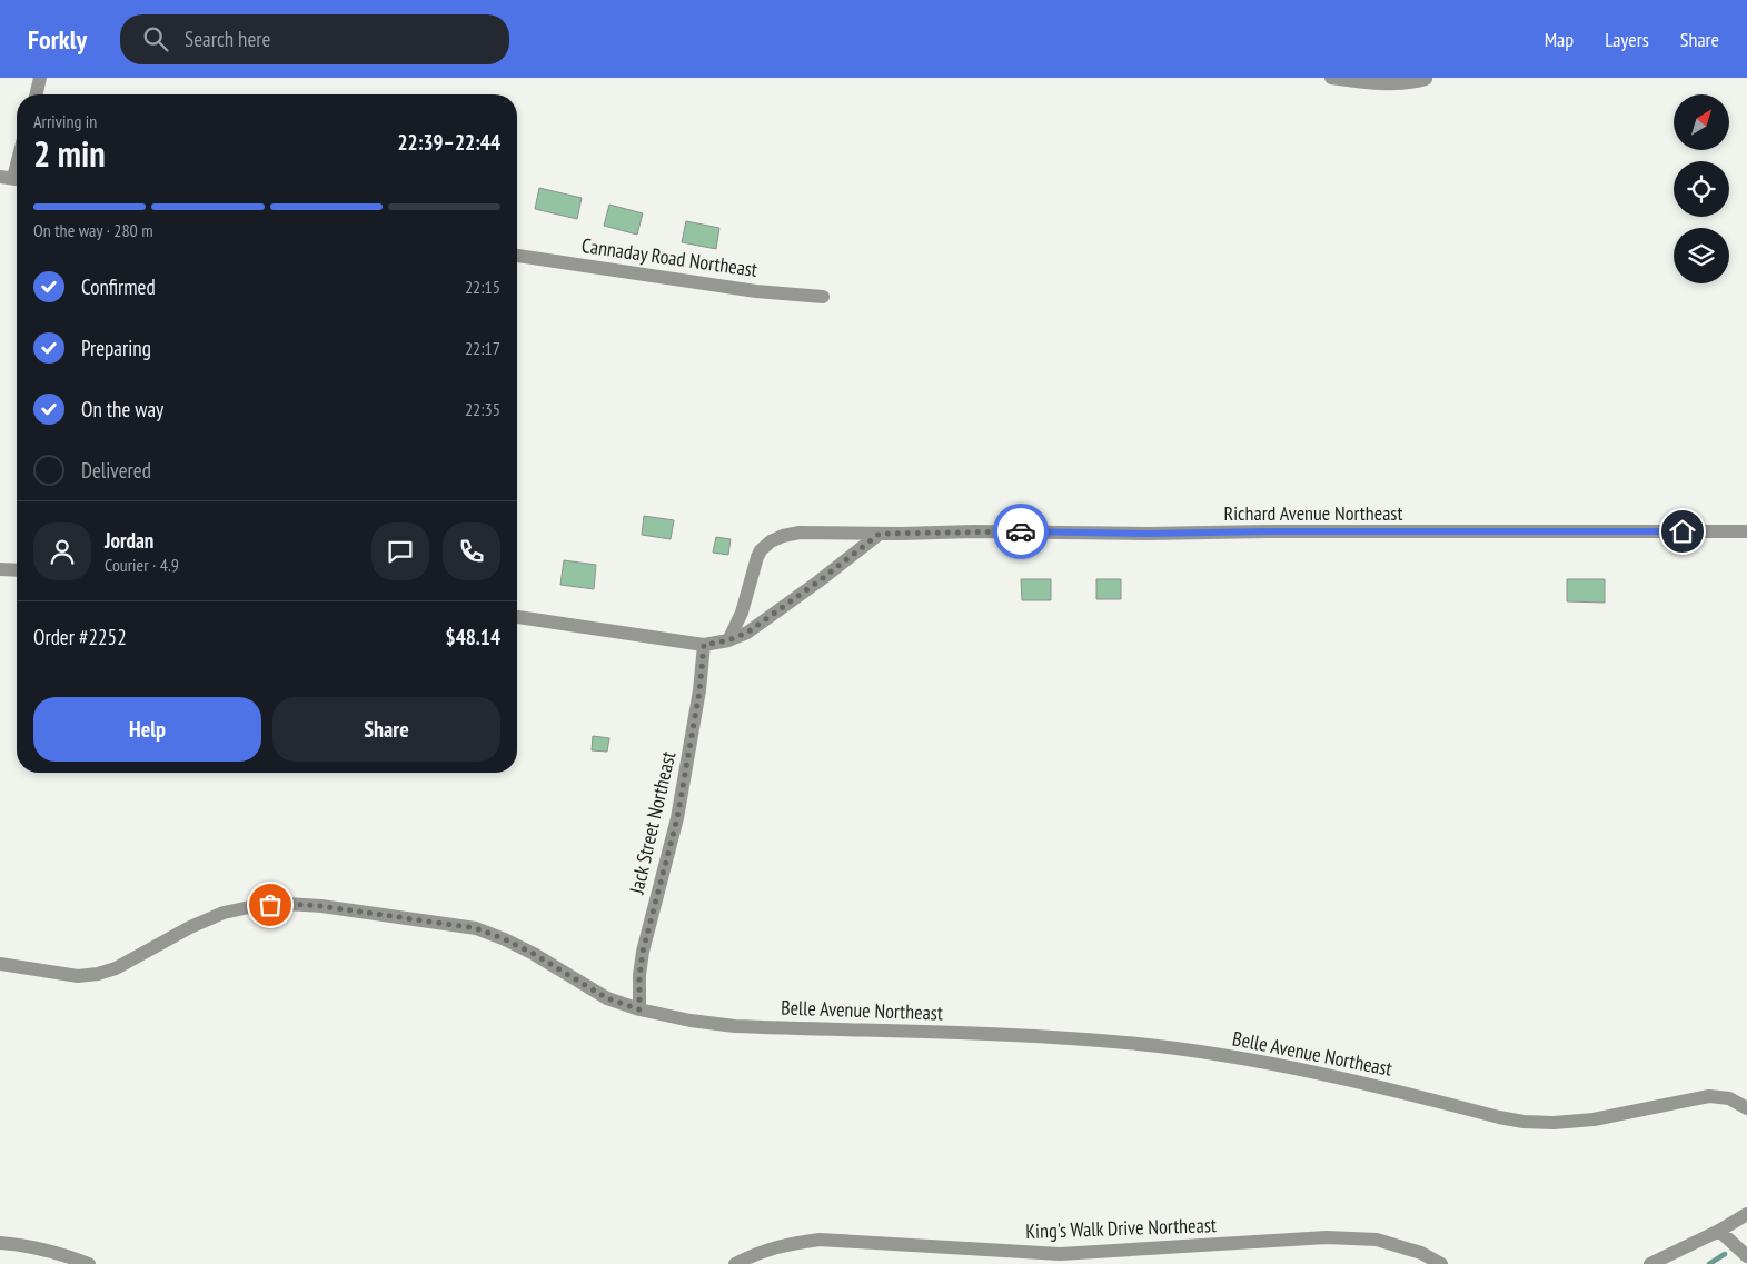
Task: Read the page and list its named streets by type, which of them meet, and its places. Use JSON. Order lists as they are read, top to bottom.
{
  "streets": {
    "street": [
      "Cannaday Road Northeast",
      "Richard Avenue Northeast",
      "Jack Street Northeast",
      "Belle Avenue Northeast",
      "King's Walk Drive Northeast"
    ]
  },
  "crossings": [
    ["Jack Street Northeast", "Belle Avenue Northeast"]
  ],
  "north": "top right",
  "page": {
    "header": "Forkly",
    "search": "Search here",
    "nav": ["Map", "Layers", "Share"],
    "heading": ["2 min", "Arriving in", "22:39–22:44"],
    "panel": [
      "Jordan",
      "Courier · 4.9",
      "Order #2252",
      "$48.14"
    ],
    "bar": "On the way · 280 m",
    "list": [
      ["Confirmed", "22:15"],
      ["Preparing", "22:17"],
      ["On the way", "22:35"],
      "Delivered"
    ],
    "buttons": ["Help", "Share"]
  }
}
